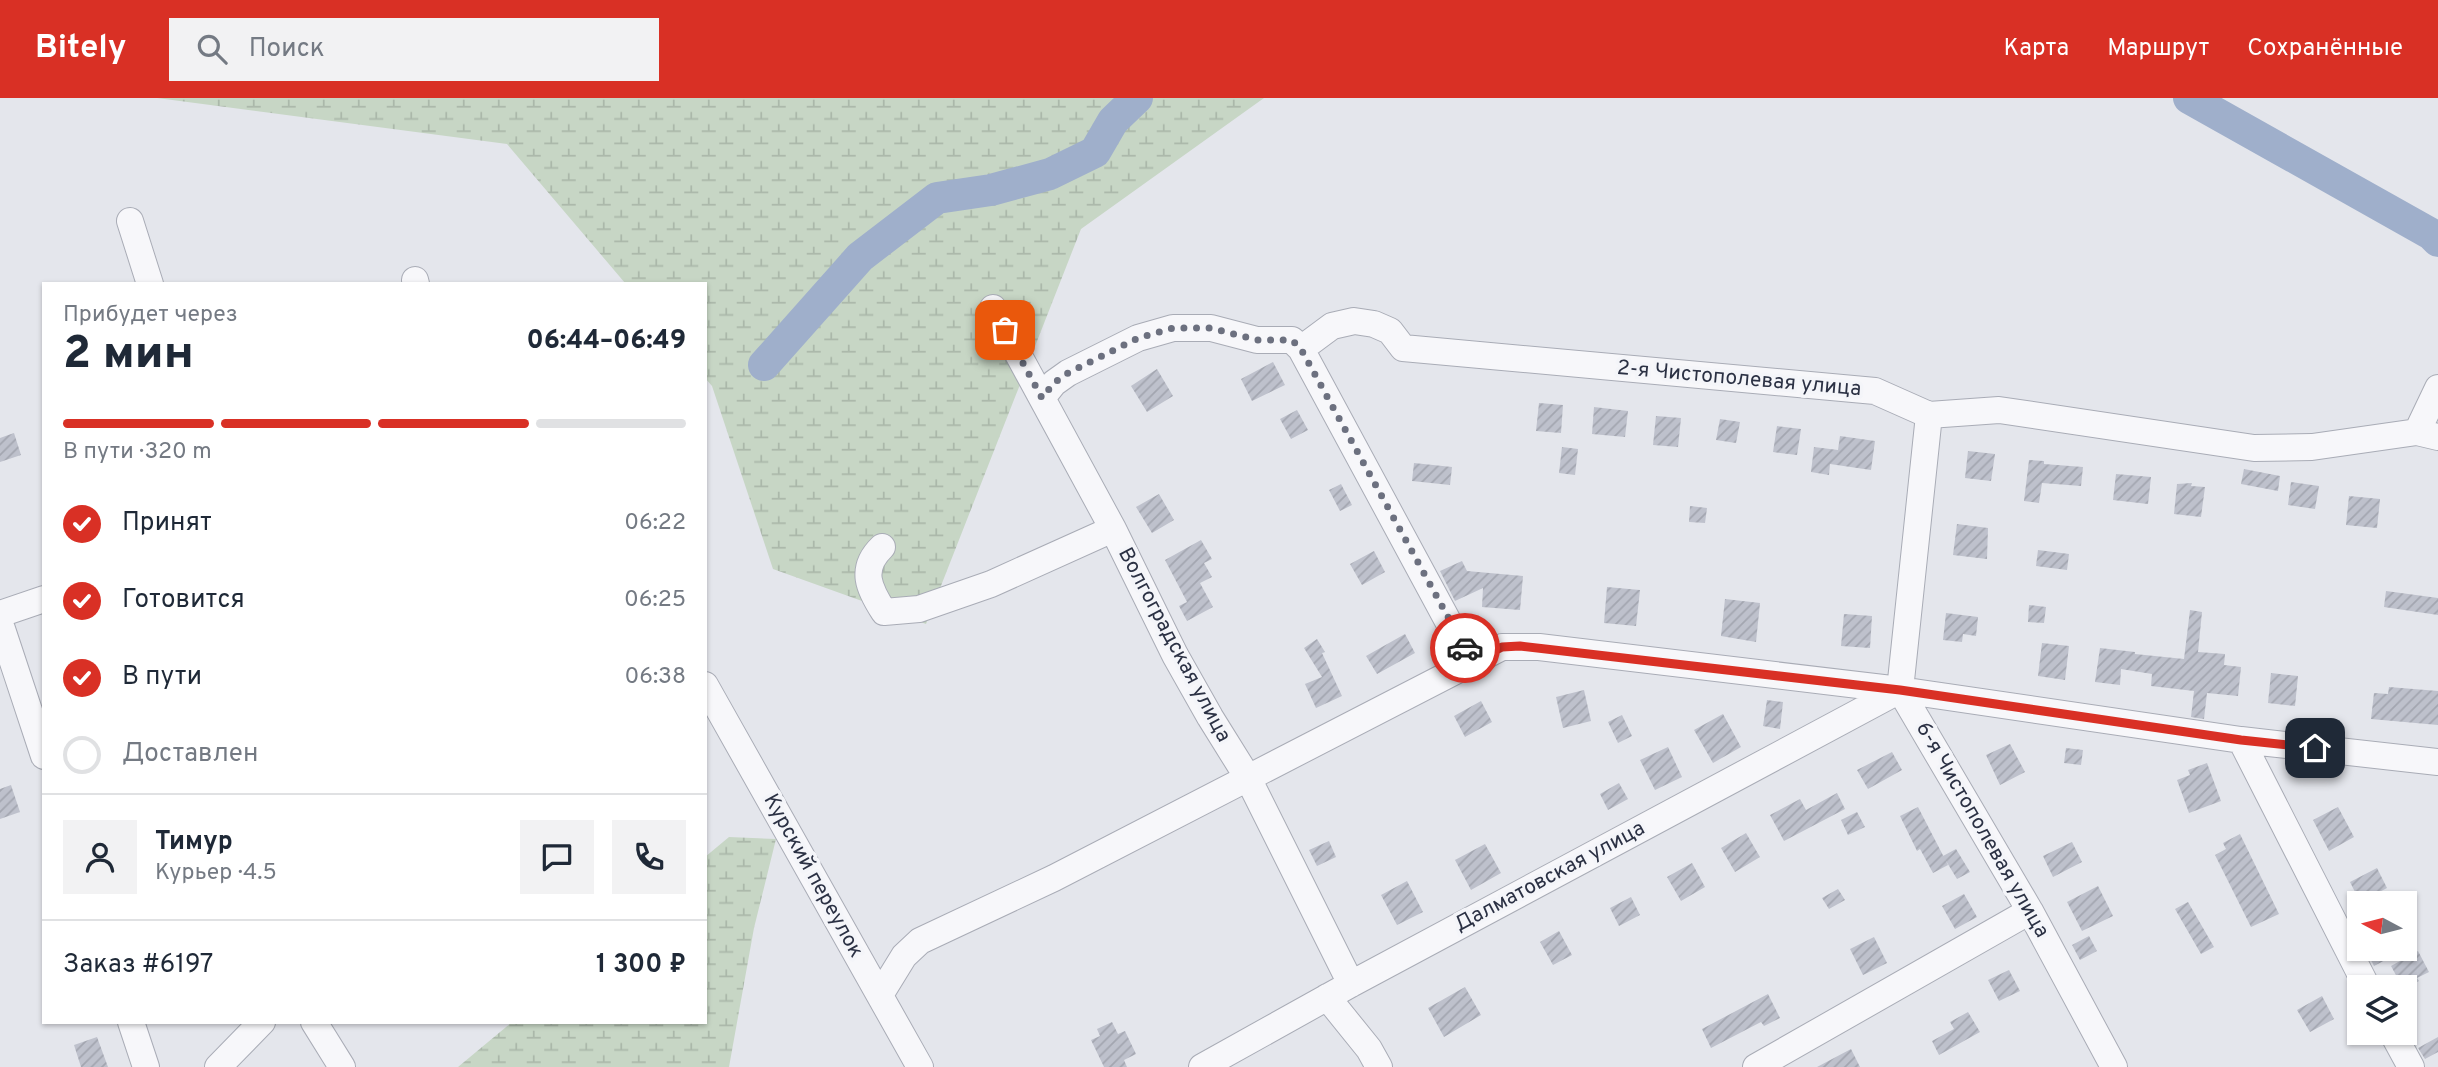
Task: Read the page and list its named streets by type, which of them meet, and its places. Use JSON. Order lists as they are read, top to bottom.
{
  "streets": {
    "street": [
      "2-я Чистополевая улица",
      "Волгоградская улица",
      "6-я Чистополевая улица",
      "Курский переулок",
      "Далматовская улица"
    ]
  },
  "crossings": [
    ["Волгоградская улица", "Далматовская улица"],
    ["6-я Чистополевая улица", "Далматовская улица"]
  ],
  "north": "left",
  "page": {
    "header": "Bitely",
    "search": "Поиск",
    "nav": ["Карта", "Маршрут", "Сохранённые"],
    "heading": ["2 мин", "Прибудет через", "06:44–06:49"],
    "panel": [
      "Тимур",
      "Курьер · 4.5",
      "Заказ #6197",
      "1 300 ₽"
    ],
    "bar": "В пути · 320 m",
    "list": [
      ["Принят", "06:22"],
      ["Готовится", "06:25"],
      ["В пути", "06:38"],
      "Доставлен"
    ]
  }
}
